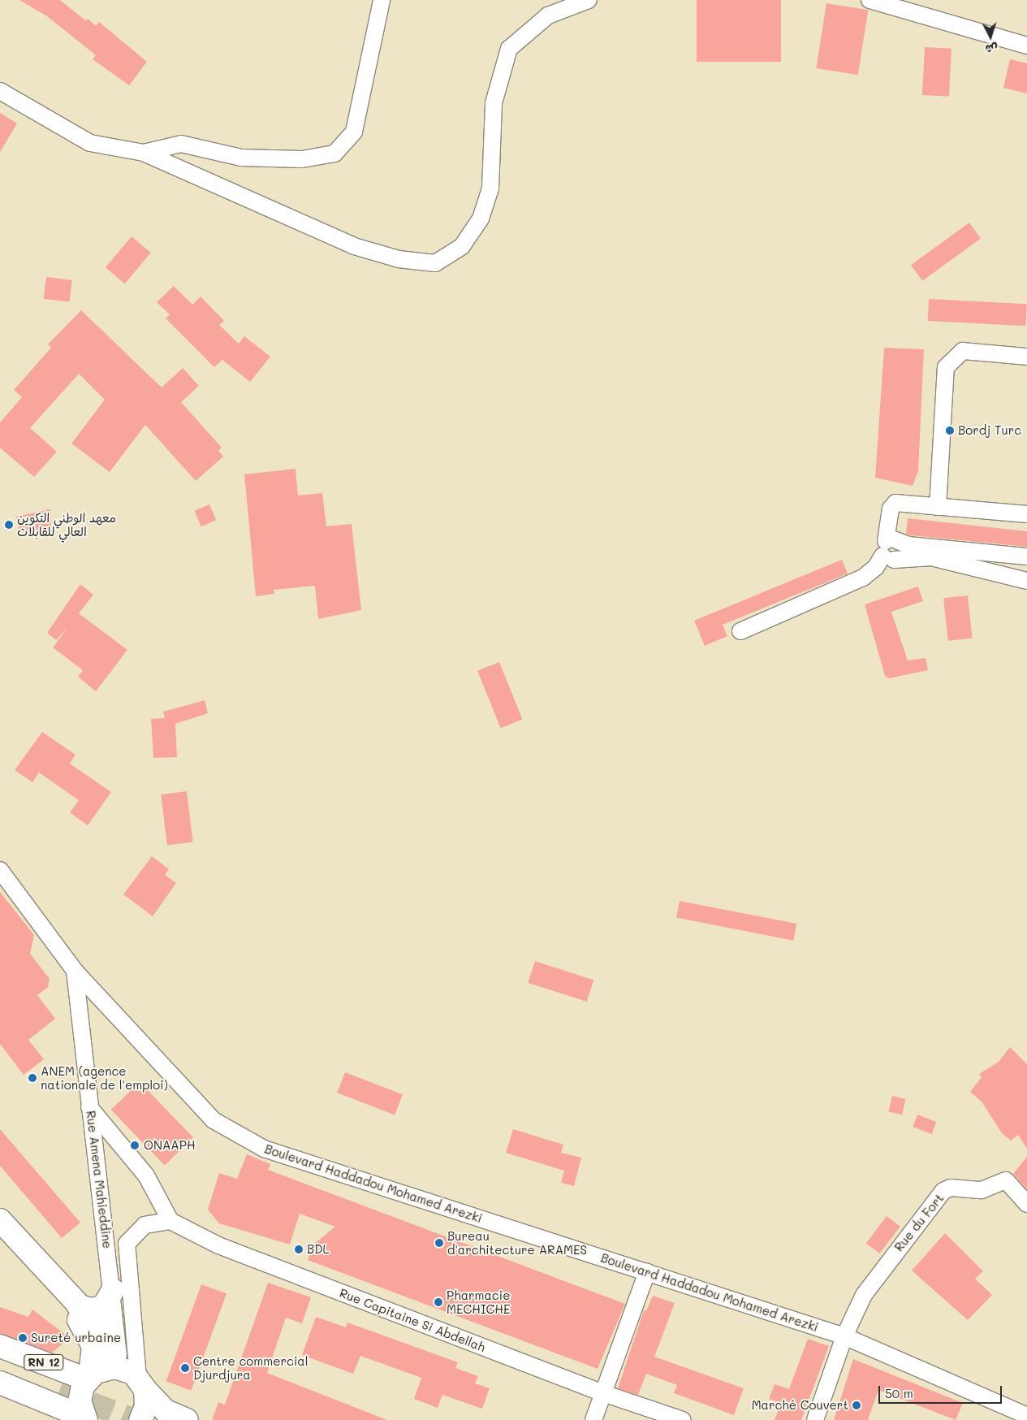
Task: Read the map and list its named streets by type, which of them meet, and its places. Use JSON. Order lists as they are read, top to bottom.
{
  "streets": {
    "main road": ["RN 12"],
    "street": [
      "Rue Amena Mahieddine",
      "Boulevard Haddadou Mohamed Arezki",
      "Rue du Fort",
      "Rue Capitaine Si Abdellah"
    ]
  },
  "crossings": [
    ["Rue Amena Mahieddine", "Boulevard Haddadou Mohamed Arezki"],
    ["Boulevard Haddadou Mohamed Arezki", "Rue du Fort"]
  ],
  "places": [
    "Bordj Turc",
    "معهد الوطني التكوين العالي للقابلات",
    "ANEM (agence nationale de l'emploi)",
    "ONAAPH",
    "Bureau d'architecture ARAMES",
    "BDL",
    "Pharmacie MECHICHE",
    "Sureté urbaine",
    "Centre commercial Djurdjura",
    "Marché Couvert"
  ],
  "scale_bar": "50 m",
  "north": "bottom"
}
